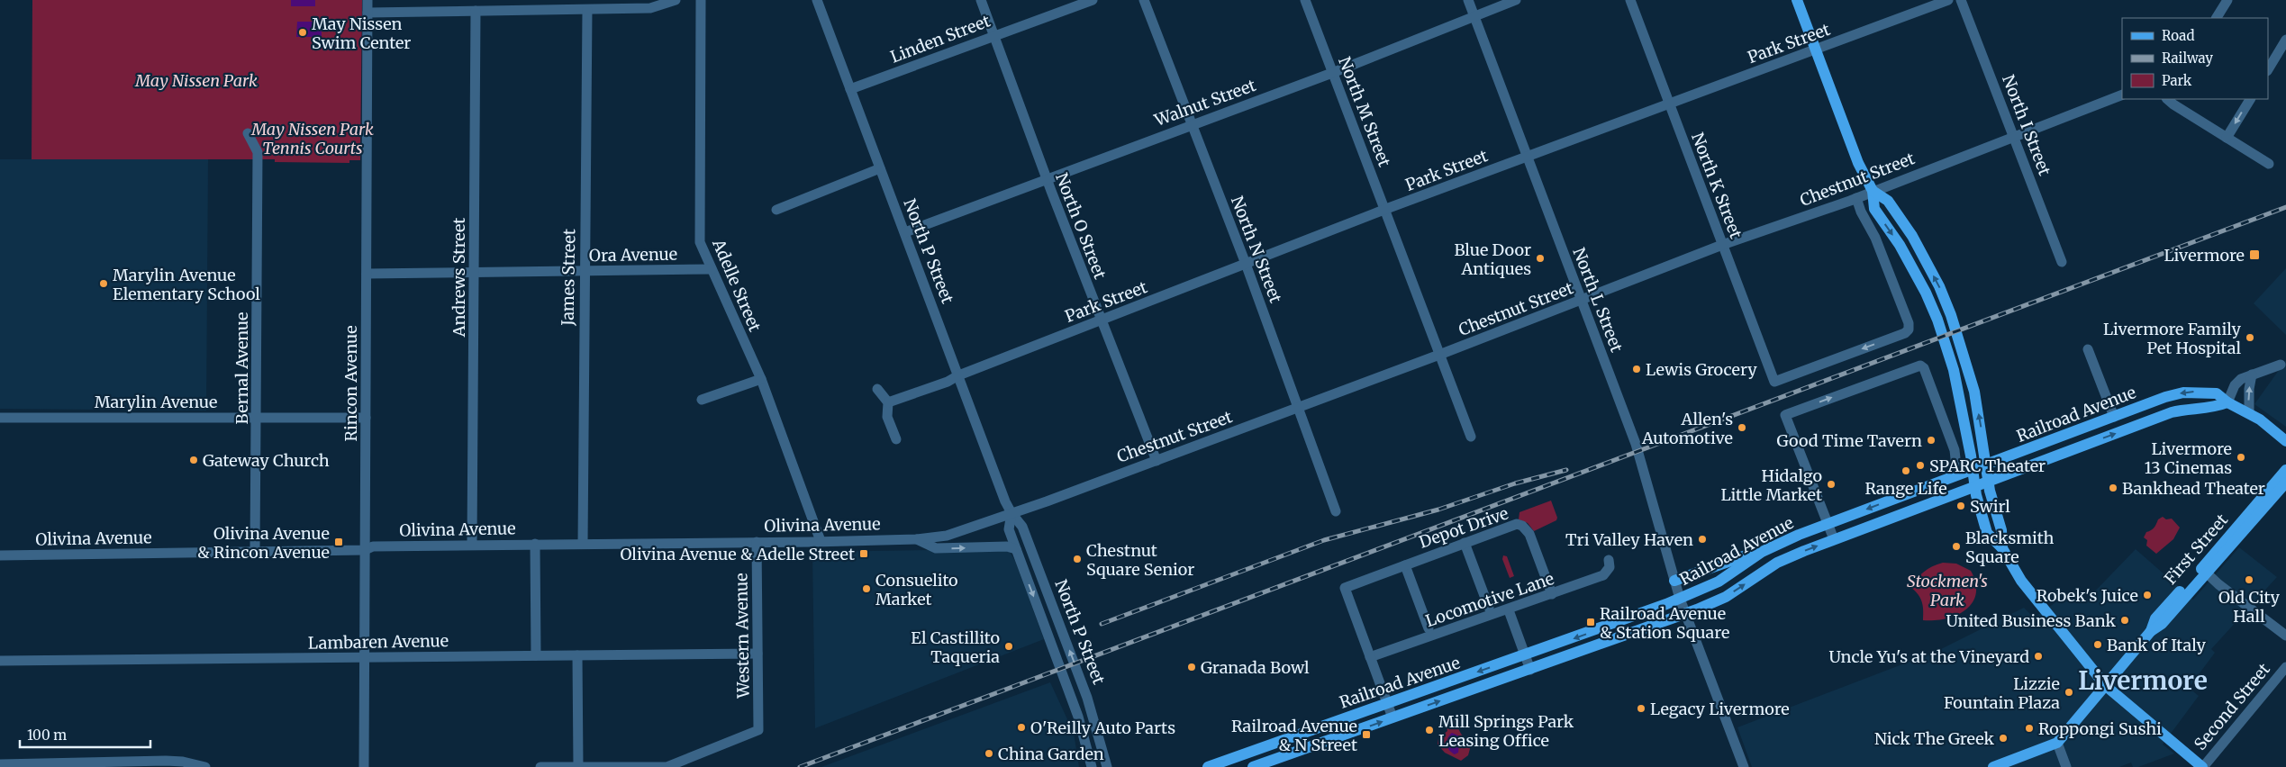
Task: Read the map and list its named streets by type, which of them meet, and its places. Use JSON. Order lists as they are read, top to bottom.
{
  "streets": {
    "main road": ["Railroad Avenue", "First Street"],
    "street": [
      "Linden Street",
      "Park Street",
      "Walnut Street",
      "North M Street",
      "North I Street",
      "Chestnut Street",
      "North K Street",
      "North O Street",
      "North N Street",
      "North P Street",
      "Ora Avenue",
      "Andrews Street",
      "James Street",
      "Adelle Street",
      "North L Street",
      "Bernal Avenue",
      "Rincon Avenue",
      "Marylin Avenue",
      "Olivina Avenue",
      "Depot Drive",
      "Locomotive Lane",
      "Western Avenue",
      "Lambaren Avenue",
      "Second Street"
    ]
  },
  "crossings": [
    ["Linden Street", "North O Street"],
    ["Linden Street", "North P Street"],
    ["Park Street", "North M Street"],
    ["Park Street", "North K Street"],
    ["Park Street", "North O Street"],
    ["Park Street", "North N Street"],
    ["Park Street", "North P Street"],
    ["Park Street", "North L Street"],
    ["Walnut Street", "North M Street"],
    ["Walnut Street", "North O Street"],
    ["Walnut Street", "North N Street"],
    ["Walnut Street", "North P Street"],
    ["Walnut Street", "North L Street"],
    ["North M Street", "Chestnut Street"],
    ["North I Street", "Chestnut Street"],
    ["Chestnut Street", "North K Street"],
    ["Chestnut Street", "North O Street"],
    ["Chestnut Street", "North N Street"],
    ["Chestnut Street", "North P Street"],
    ["Chestnut Street", "North L Street"],
    ["Chestnut Street", "Olivina Avenue"],
    ["Ora Avenue", "Andrews Street"],
    ["Ora Avenue", "James Street"],
    ["Ora Avenue", "Adelle Street"],
    ["Ora Avenue", "Rincon Avenue"],
    ["Andrews Street", "Olivina Avenue"],
    ["James Street", "Olivina Avenue"],
    ["Adelle Street", "Olivina Avenue"],
    ["North L Street", "Railroad Avenue"],
    ["Bernal Avenue", "Marylin Avenue"],
    ["Bernal Avenue", "Olivina Avenue"],
    ["Rincon Avenue", "Marylin Avenue"],
    ["Rincon Avenue", "Olivina Avenue"],
    ["Rincon Avenue", "Lambaren Avenue"],
    ["Olivina Avenue", "Western Avenue"],
    ["Depot Drive", "Locomotive Lane"],
    ["Western Avenue", "Lambaren Avenue"]
  ],
  "districts": ["Livermore"],
  "parks": ["May Nissen Park", "May Nissen Park Tennis Courts", "Stockmen's Park"],
  "places": {
    "other": [
      "May Nissen Swim Center",
      "Blue Door Antiques",
      "Marylin Avenue Elementary School",
      "Livermore Family Pet Hospital",
      "Lewis Grocery",
      "Allen's Automotive",
      "Good Time Tavern",
      "Livermore 13 Cinemas",
      "Gateway Church",
      "SPARC Theater",
      "Range Life",
      "Hidalgo Little Market",
      "Bankhead Theater",
      "Swirl",
      "Tri Valley Haven",
      "Blacksmith Square",
      "Chestnut Square Senior",
      "Old City Hall",
      "Consuelito Market",
      "Robek's Juice",
      "United Business Bank",
      "Bank of Italy",
      "El Castillito Taqueria",
      "Uncle Yu's at the Vineyard",
      "Granada Bowl",
      "Lizzie Fountain Plaza",
      "Legacy Livermore",
      "O'Reilly Auto Parts",
      "Roppongi Sushi",
      "Mill Springs Park Leasing Office",
      "Nick The Greek",
      "China Garden"
    ],
    "transit": [
      "Livermore",
      "Olivina Avenue & Rincon Avenue",
      "Olivina Avenue & Adelle Street",
      "Railroad Avenue & Station Square",
      "Railroad Avenue & N Street"
    ]
  },
  "legend": ["Road", "Railway", "Park"],
  "scale_bar": "100 m"
}
